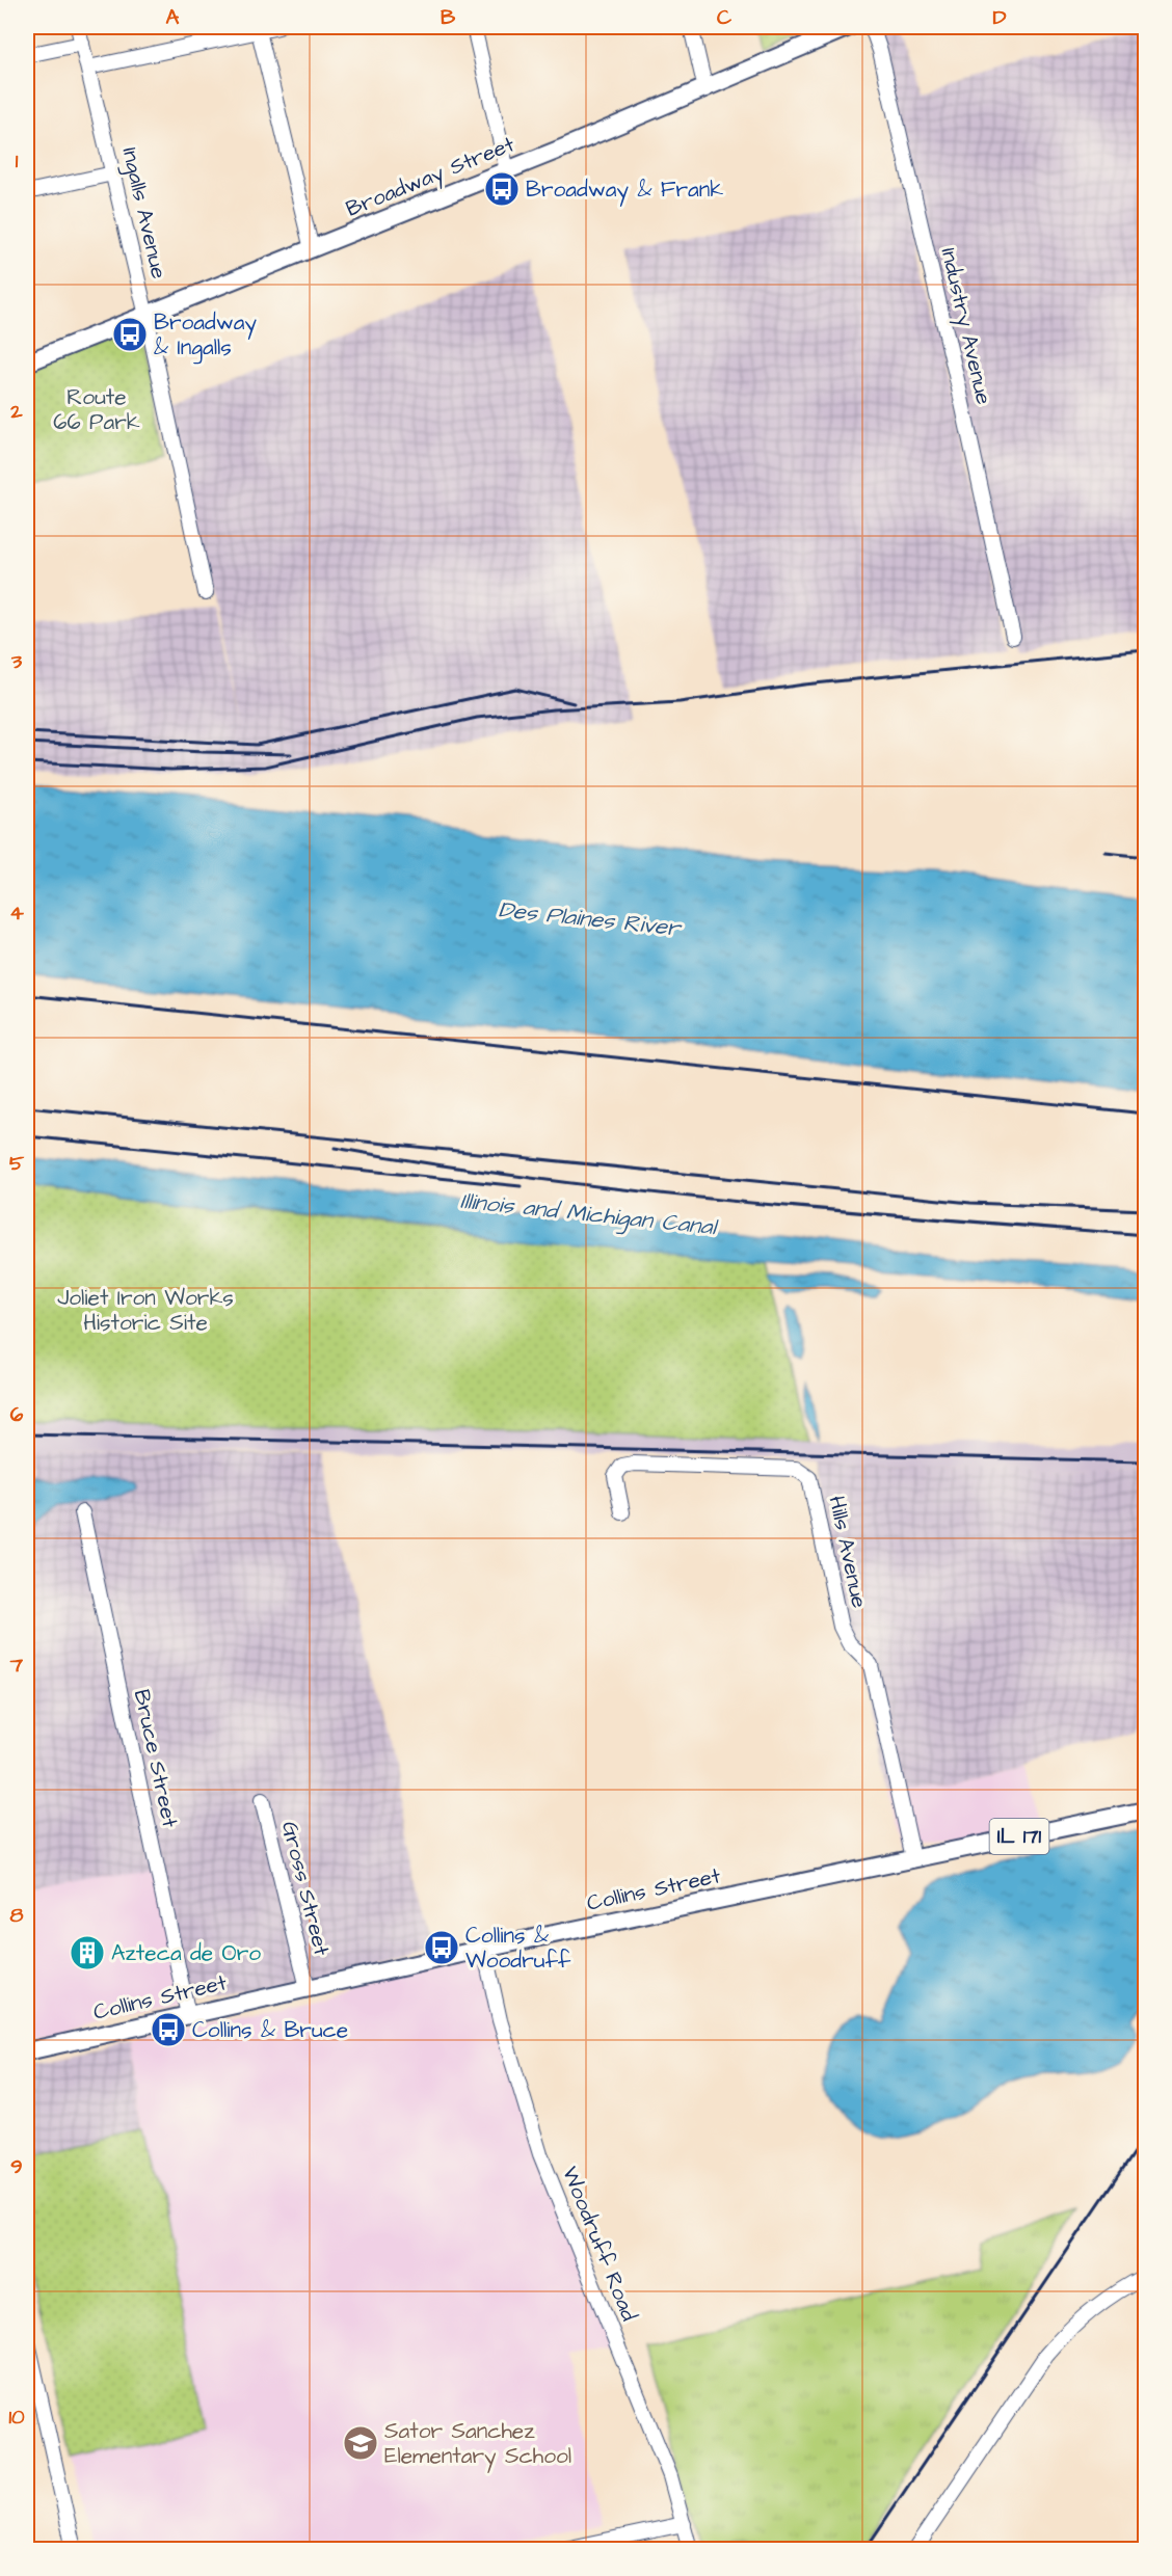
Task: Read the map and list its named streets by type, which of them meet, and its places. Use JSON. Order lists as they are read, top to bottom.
{
  "streets": {
    "main road": ["Broadway Street", "IL 171", "Collins Street"],
    "street": [
      "Ingalls Avenue",
      "Industry Avenue",
      "Hills Avenue",
      "Bruce Street",
      "Gross Street",
      "Woodruff Road"
    ]
  },
  "crossings": [
    ["Broadway Street", "Ingalls Avenue"],
    ["Hills Avenue", "Collins Street"],
    ["Bruce Street", "Collins Street"],
    ["Gross Street", "Collins Street"],
    ["Collins Street", "Woodruff Road"]
  ],
  "water": ["Des Plaines River", "Illinois and Michigan Canal"],
  "parks": ["Route 66 Park", "Joliet Iron Works Historic Site"],
  "places": {
    "bus stop": [
      "Broadway & Frank",
      "Broadway & Ingalls",
      "Collins & Woodruff",
      "Collins & Bruce"
    ],
    "building": ["Azteca de Oro"],
    "school or university": ["Sator Sanchez Elementary School"]
  },
  "grid": {
    "columns": [
      "A",
      "B",
      "C",
      "D"
    ],
    "rows": [
      "1",
      "2",
      "3",
      "4",
      "5",
      "6",
      "7",
      "8",
      "9",
      "10"
    ]
  }
}
